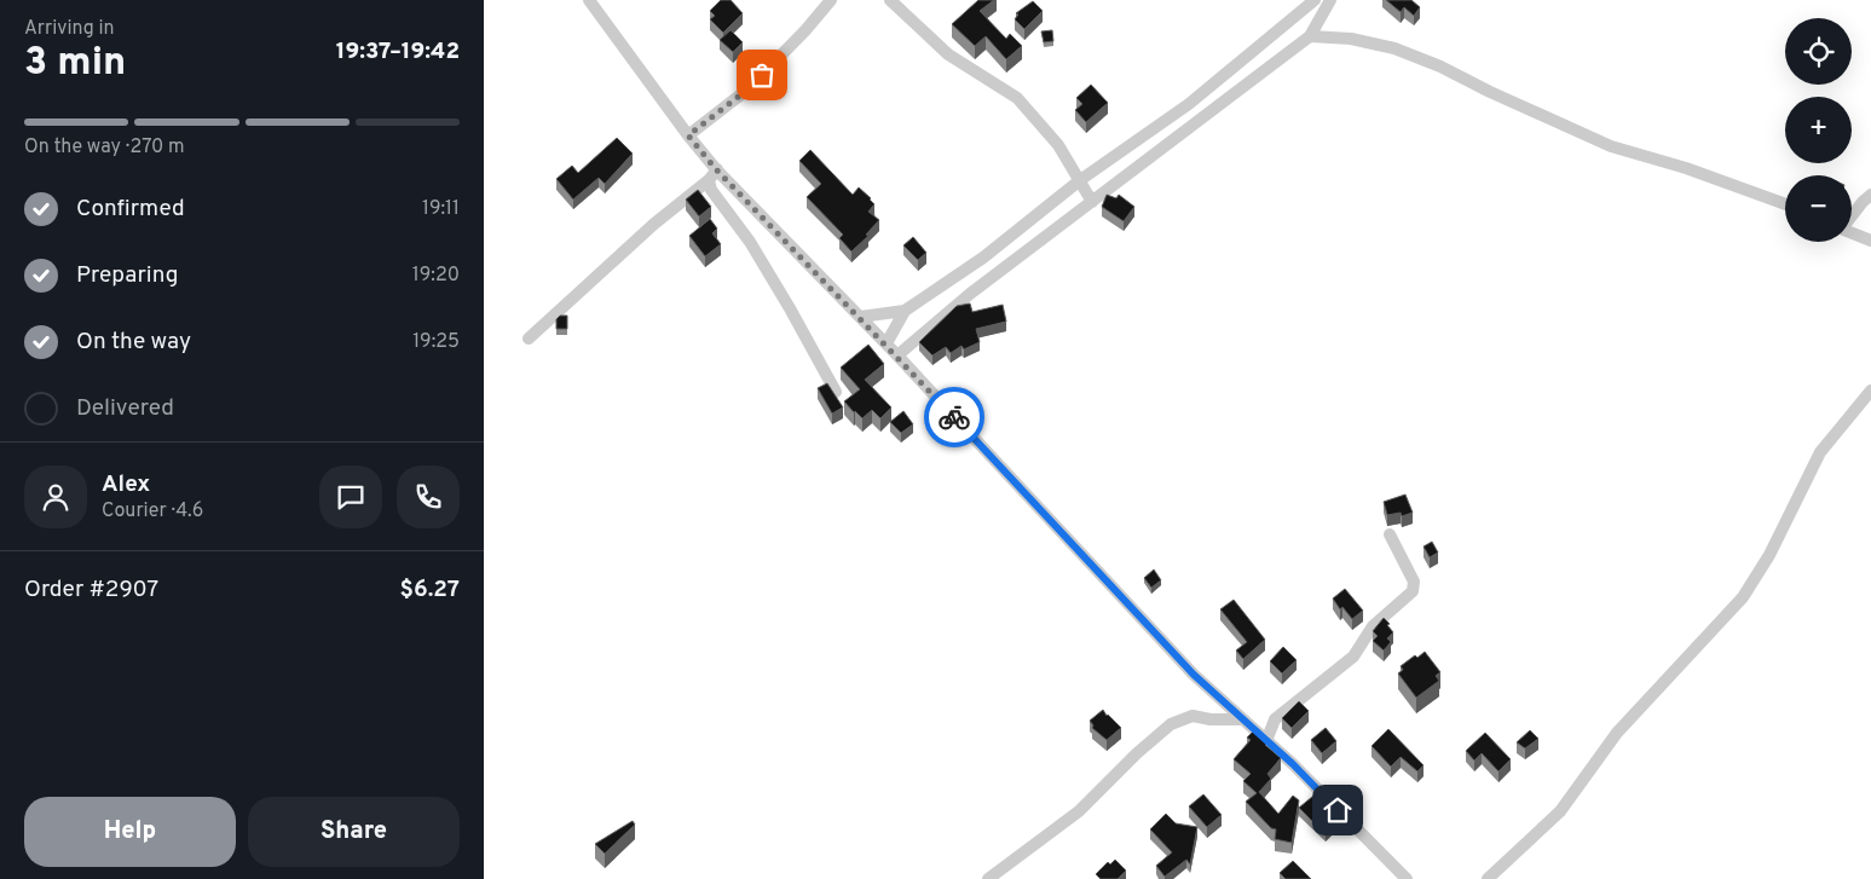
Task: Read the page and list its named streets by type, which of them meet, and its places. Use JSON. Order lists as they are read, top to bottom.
{
  "page": {
    "heading": ["3 min", "Arriving in", "19:37–19:42"],
    "panel": [
      "Alex",
      "Courier · 4.6",
      "Order #2907",
      "$6.27"
    ],
    "map_buttons": ["+", "−"],
    "bar": "On the way · 270 m",
    "list": [
      ["Confirmed", "19:11"],
      ["Preparing", "19:20"],
      ["On the way", "19:25"],
      "Delivered"
    ],
    "buttons": ["Help", "Share"]
  }
}
